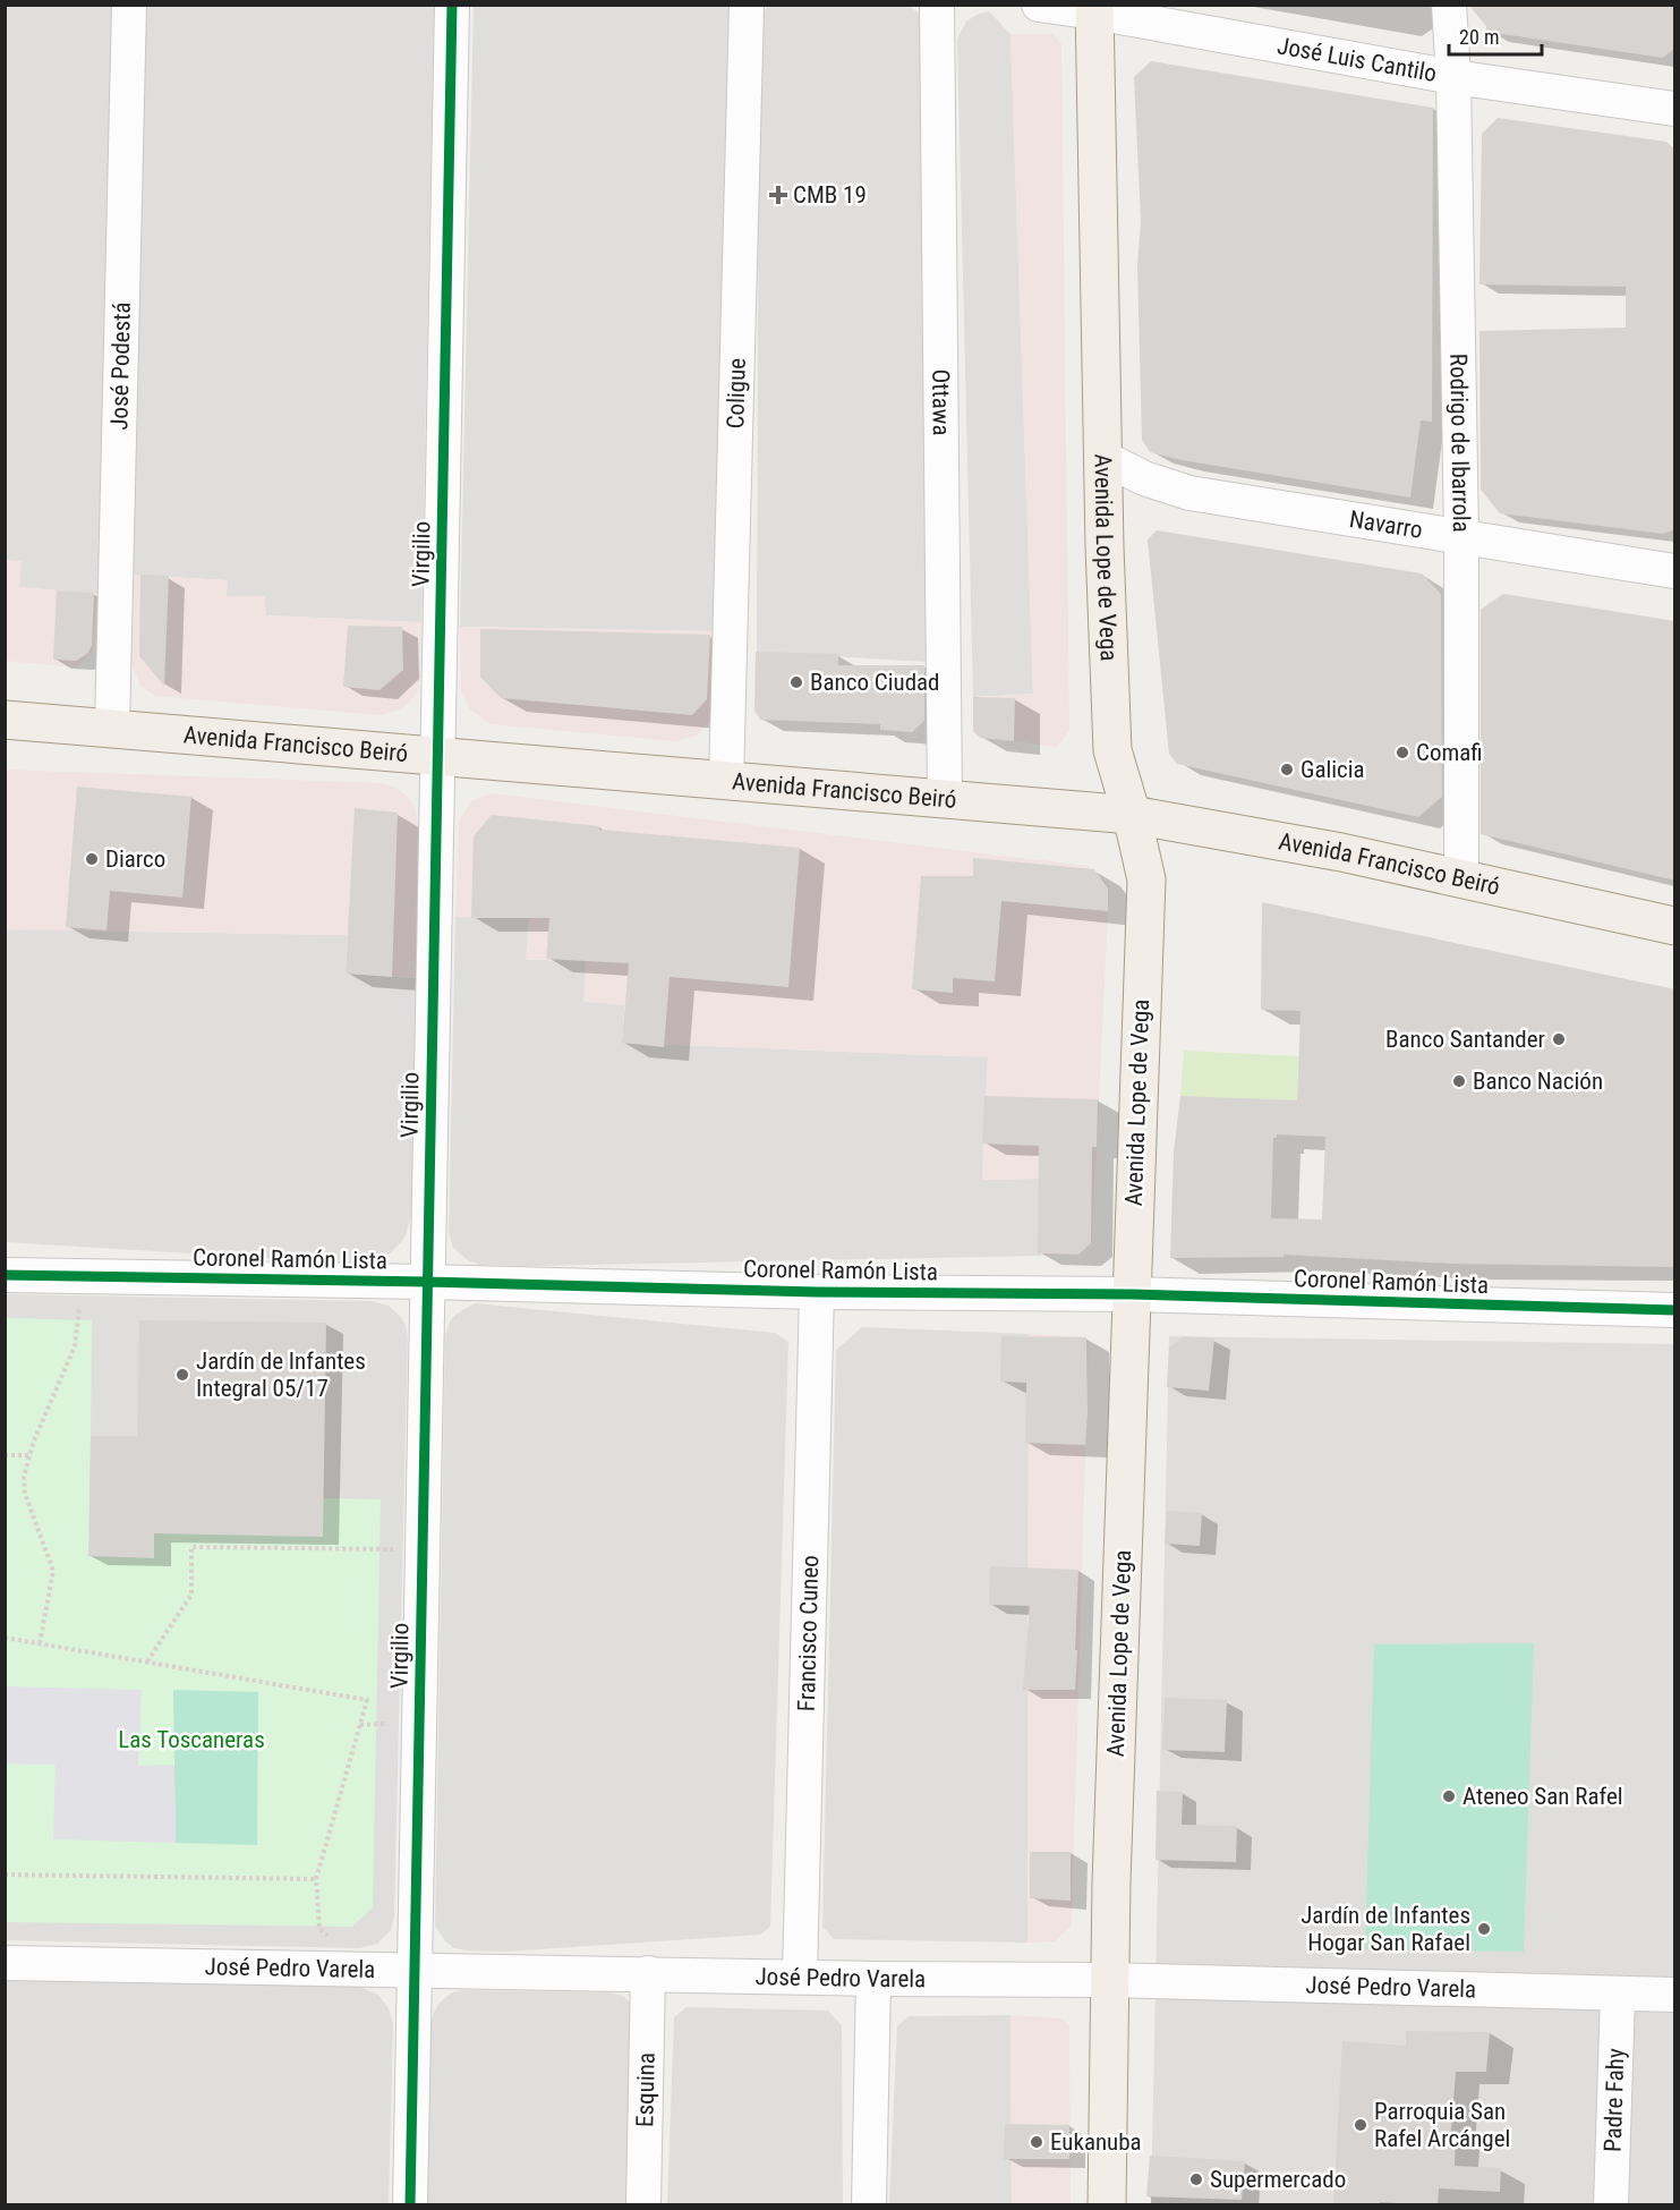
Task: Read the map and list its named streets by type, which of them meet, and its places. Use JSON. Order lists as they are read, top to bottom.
{
  "streets": {
    "main road": ["Avenida Lope de Vega", "Avenida Francisco Beiró"],
    "street": [
      "José Luis Cantilo",
      "José Podestá",
      "Coligue",
      "Ottawa",
      "Rodrigo de Ibarrola",
      "Navarro",
      "Virgilio",
      "Coronel Ramón Lista",
      "Francisco Cuneo",
      "José Pedro Varela",
      "Esquina",
      "Padre Fahy"
    ]
  },
  "crossings": [
    ["José Luis Cantilo", "Rodrigo de Ibarrola"],
    ["José Luis Cantilo", "Avenida Lope de Vega"],
    ["José Podestá", "Avenida Francisco Beiró"],
    ["Coligue", "Avenida Francisco Beiró"],
    ["Ottawa", "Avenida Francisco Beiró"],
    ["Rodrigo de Ibarrola", "Navarro"],
    ["Rodrigo de Ibarrola", "Avenida Francisco Beiró"],
    ["Navarro", "Avenida Lope de Vega"],
    ["Virgilio", "Avenida Francisco Beiró"],
    ["Virgilio", "Coronel Ramón Lista"],
    ["Virgilio", "José Pedro Varela"],
    ["Avenida Lope de Vega", "Avenida Francisco Beiró"],
    ["Avenida Lope de Vega", "Coronel Ramón Lista"],
    ["Avenida Lope de Vega", "José Pedro Varela"],
    ["Coronel Ramón Lista", "Francisco Cuneo"],
    ["Francisco Cuneo", "José Pedro Varela"],
    ["José Pedro Varela", "Esquina"],
    ["José Pedro Varela", "Padre Fahy"]
  ],
  "parks": ["Las Toscaneras"],
  "places": {
    "health": ["CMB 19"],
    "other": [
      "Banco Ciudad",
      "Comafi",
      "Galicia",
      "Diarco",
      "Banco Santander",
      "Banco Nación",
      "Jardín de Infantes Integral 05/17",
      "Ateneo San Rafel",
      "Jardín de Infantes Hogar San Rafael",
      "Parroquia San Rafel Arcángel",
      "Eukanuba",
      "Supermercado"
    ]
  },
  "scale_bar": "20 m"
}
